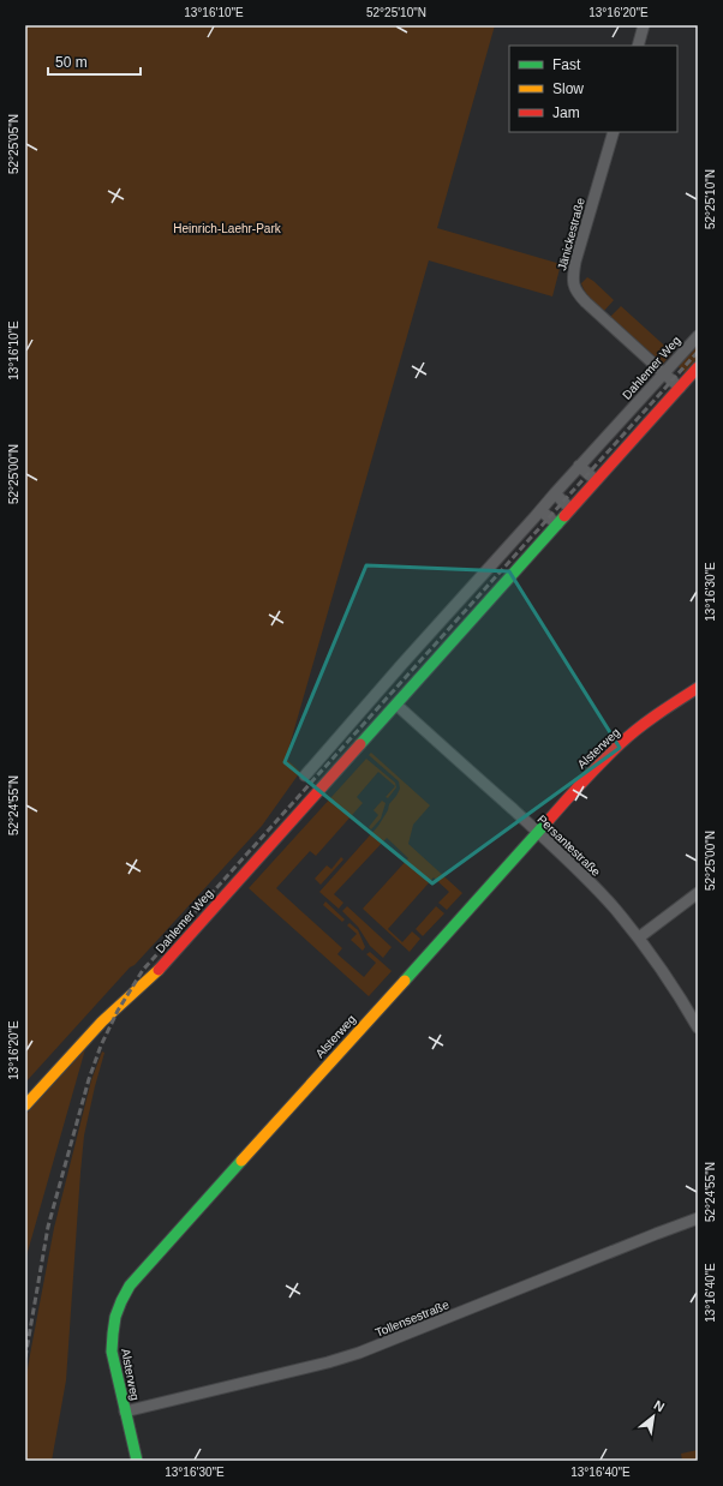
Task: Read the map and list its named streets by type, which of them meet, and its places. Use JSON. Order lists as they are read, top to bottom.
{
  "streets": {
    "main road": ["Dahlemer Weg", "Alsterweg"],
    "street": ["Jänickestraße", "Persantestraße", "Tollensestraße"]
  },
  "crossings": [
    ["Jänickestraße", "Dahlemer Weg"],
    ["Dahlemer Weg", "Persantestraße"],
    ["Alsterweg", "Persantestraße"],
    ["Alsterweg", "Tollensestraße"]
  ],
  "parks": ["Heinrich-Laehr-Park"],
  "legend": ["Fast", "Slow", "Jam"],
  "scale_bar": "50 m",
  "north": "top right",
  "coordinates": [
    "13°16'10\"E",
    "52°25'10\"N",
    "13°16'20\"E",
    "52°25'05\"N",
    "52°25'00\"N",
    "13°16'30\"E",
    "52°24'55\"N",
    "13°16'40\"E"
  ]
}
